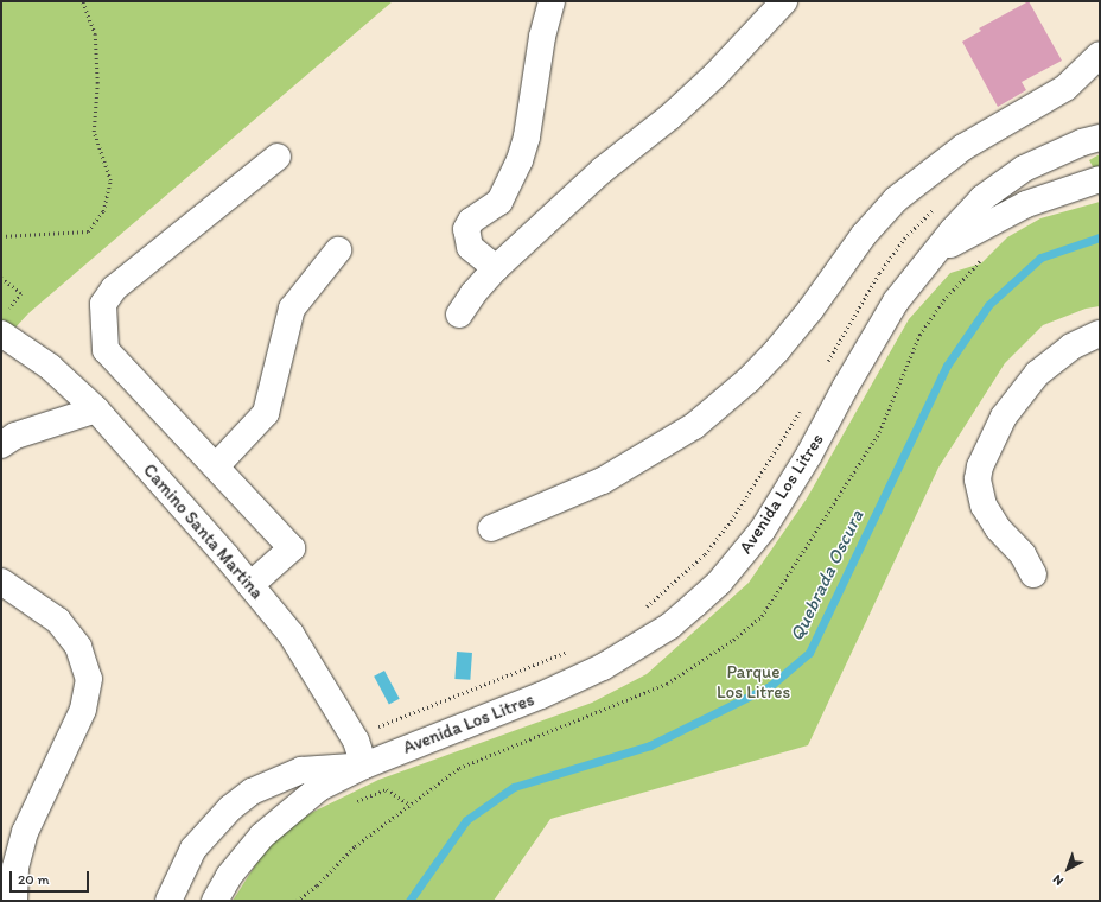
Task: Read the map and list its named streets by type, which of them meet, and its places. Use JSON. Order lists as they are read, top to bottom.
{
  "streets": {
    "street": ["Avenida Los Litres", "Camino Santa Martina"]
  },
  "crossings": [
    ["Avenida Los Litres", "Camino Santa Martina"]
  ],
  "water": ["Quebrada Oscura"],
  "parks": ["Parque Los Litres"],
  "scale_bar": "20 m",
  "north": "bottom left"
}
